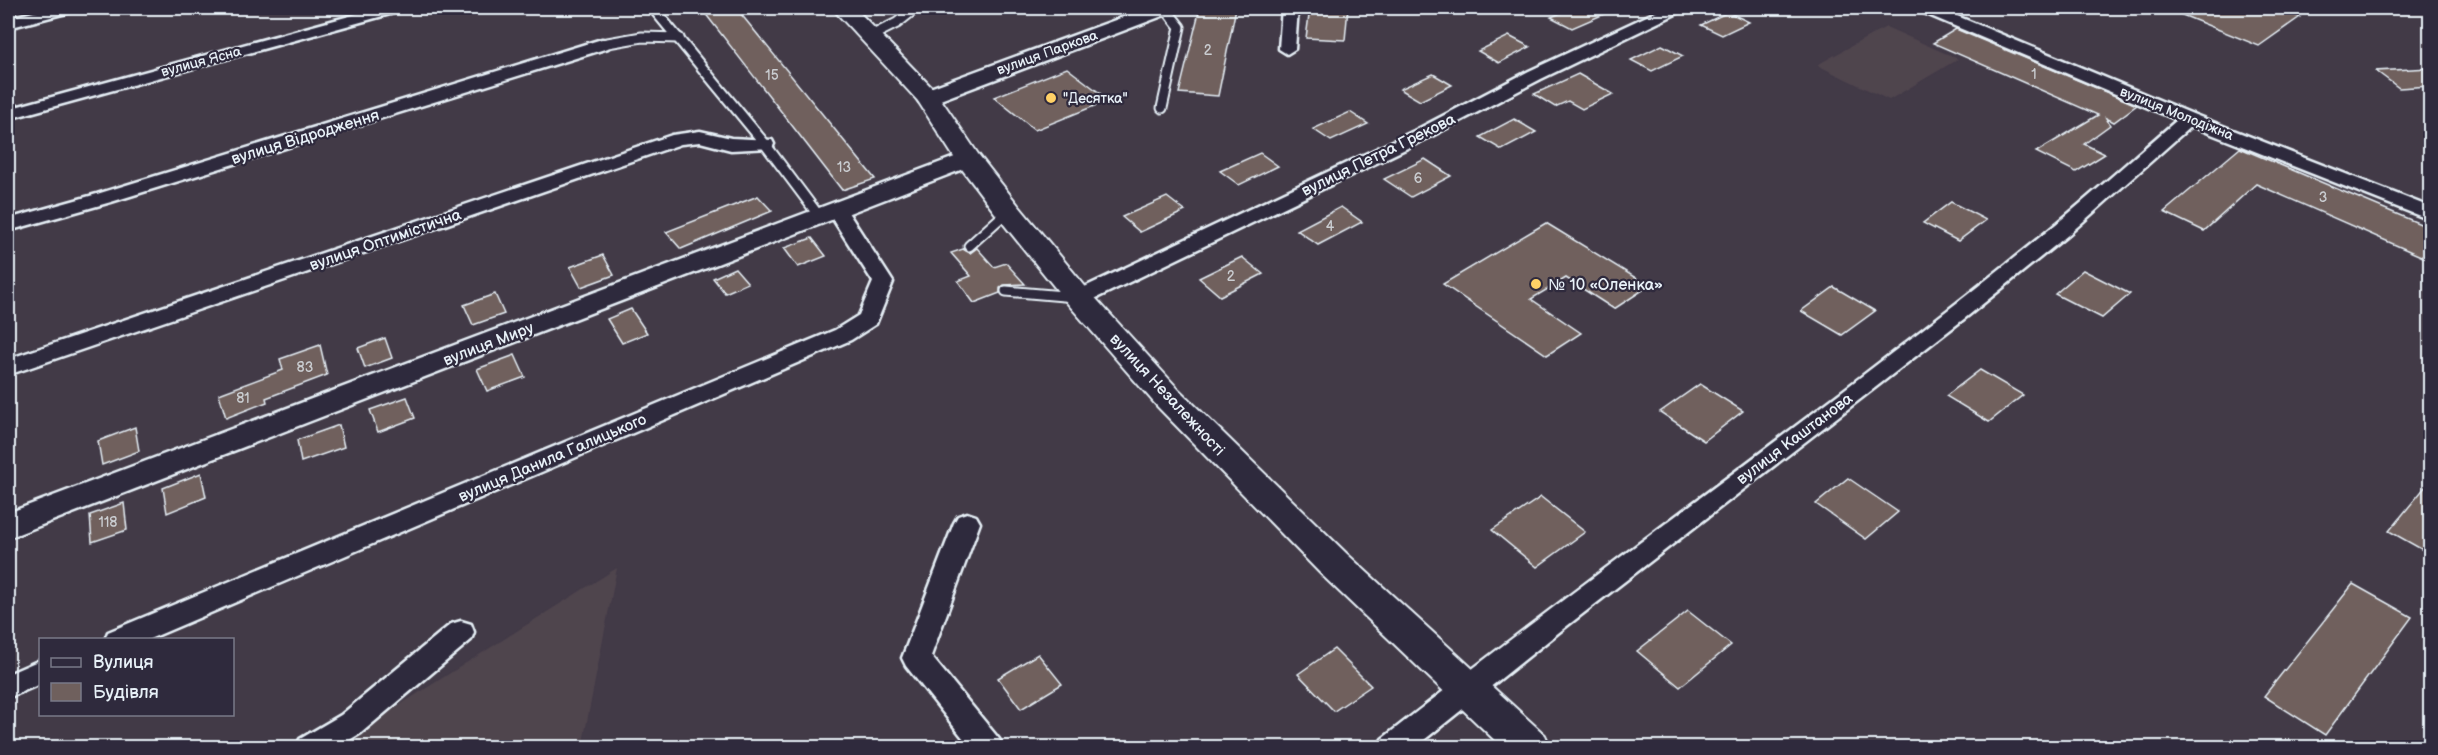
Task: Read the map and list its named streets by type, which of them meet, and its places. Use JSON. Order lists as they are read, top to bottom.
{
  "streets": {
    "main road": ["вулиця Незалежності"],
    "street": [
      "вулиця Паркова",
      "вулиця Ясна",
      "вулиця Молодіжна",
      "вулиця Відродження",
      "вулиця Петра Грекова",
      "вулиця Оптимістична",
      "вулиця Миру",
      "вулиця Каштанова",
      "вулиця Данила Галицького"
    ]
  },
  "crossings": [
    ["вулиця Паркова", "вулиця Незалежності"],
    ["вулиця Молодіжна", "вулиця Каштанова"],
    ["вулиця Петра Грекова", "вулиця Незалежності"],
    ["вулиця Миру", "вулиця Незалежності"],
    ["вулиця Миру", "вулиця Данила Галицького"],
    ["вулиця Незалежності", "вулиця Каштанова"]
  ],
  "places": ["\"Десятка\"", "№ 10 «Оленка»"],
  "house_numbers": [
    "2",
    "1",
    "15",
    "13",
    "6",
    "3",
    "4",
    "2",
    "83",
    "81",
    "118"
  ],
  "legend": ["Вулиця", "Будівля"]
}
